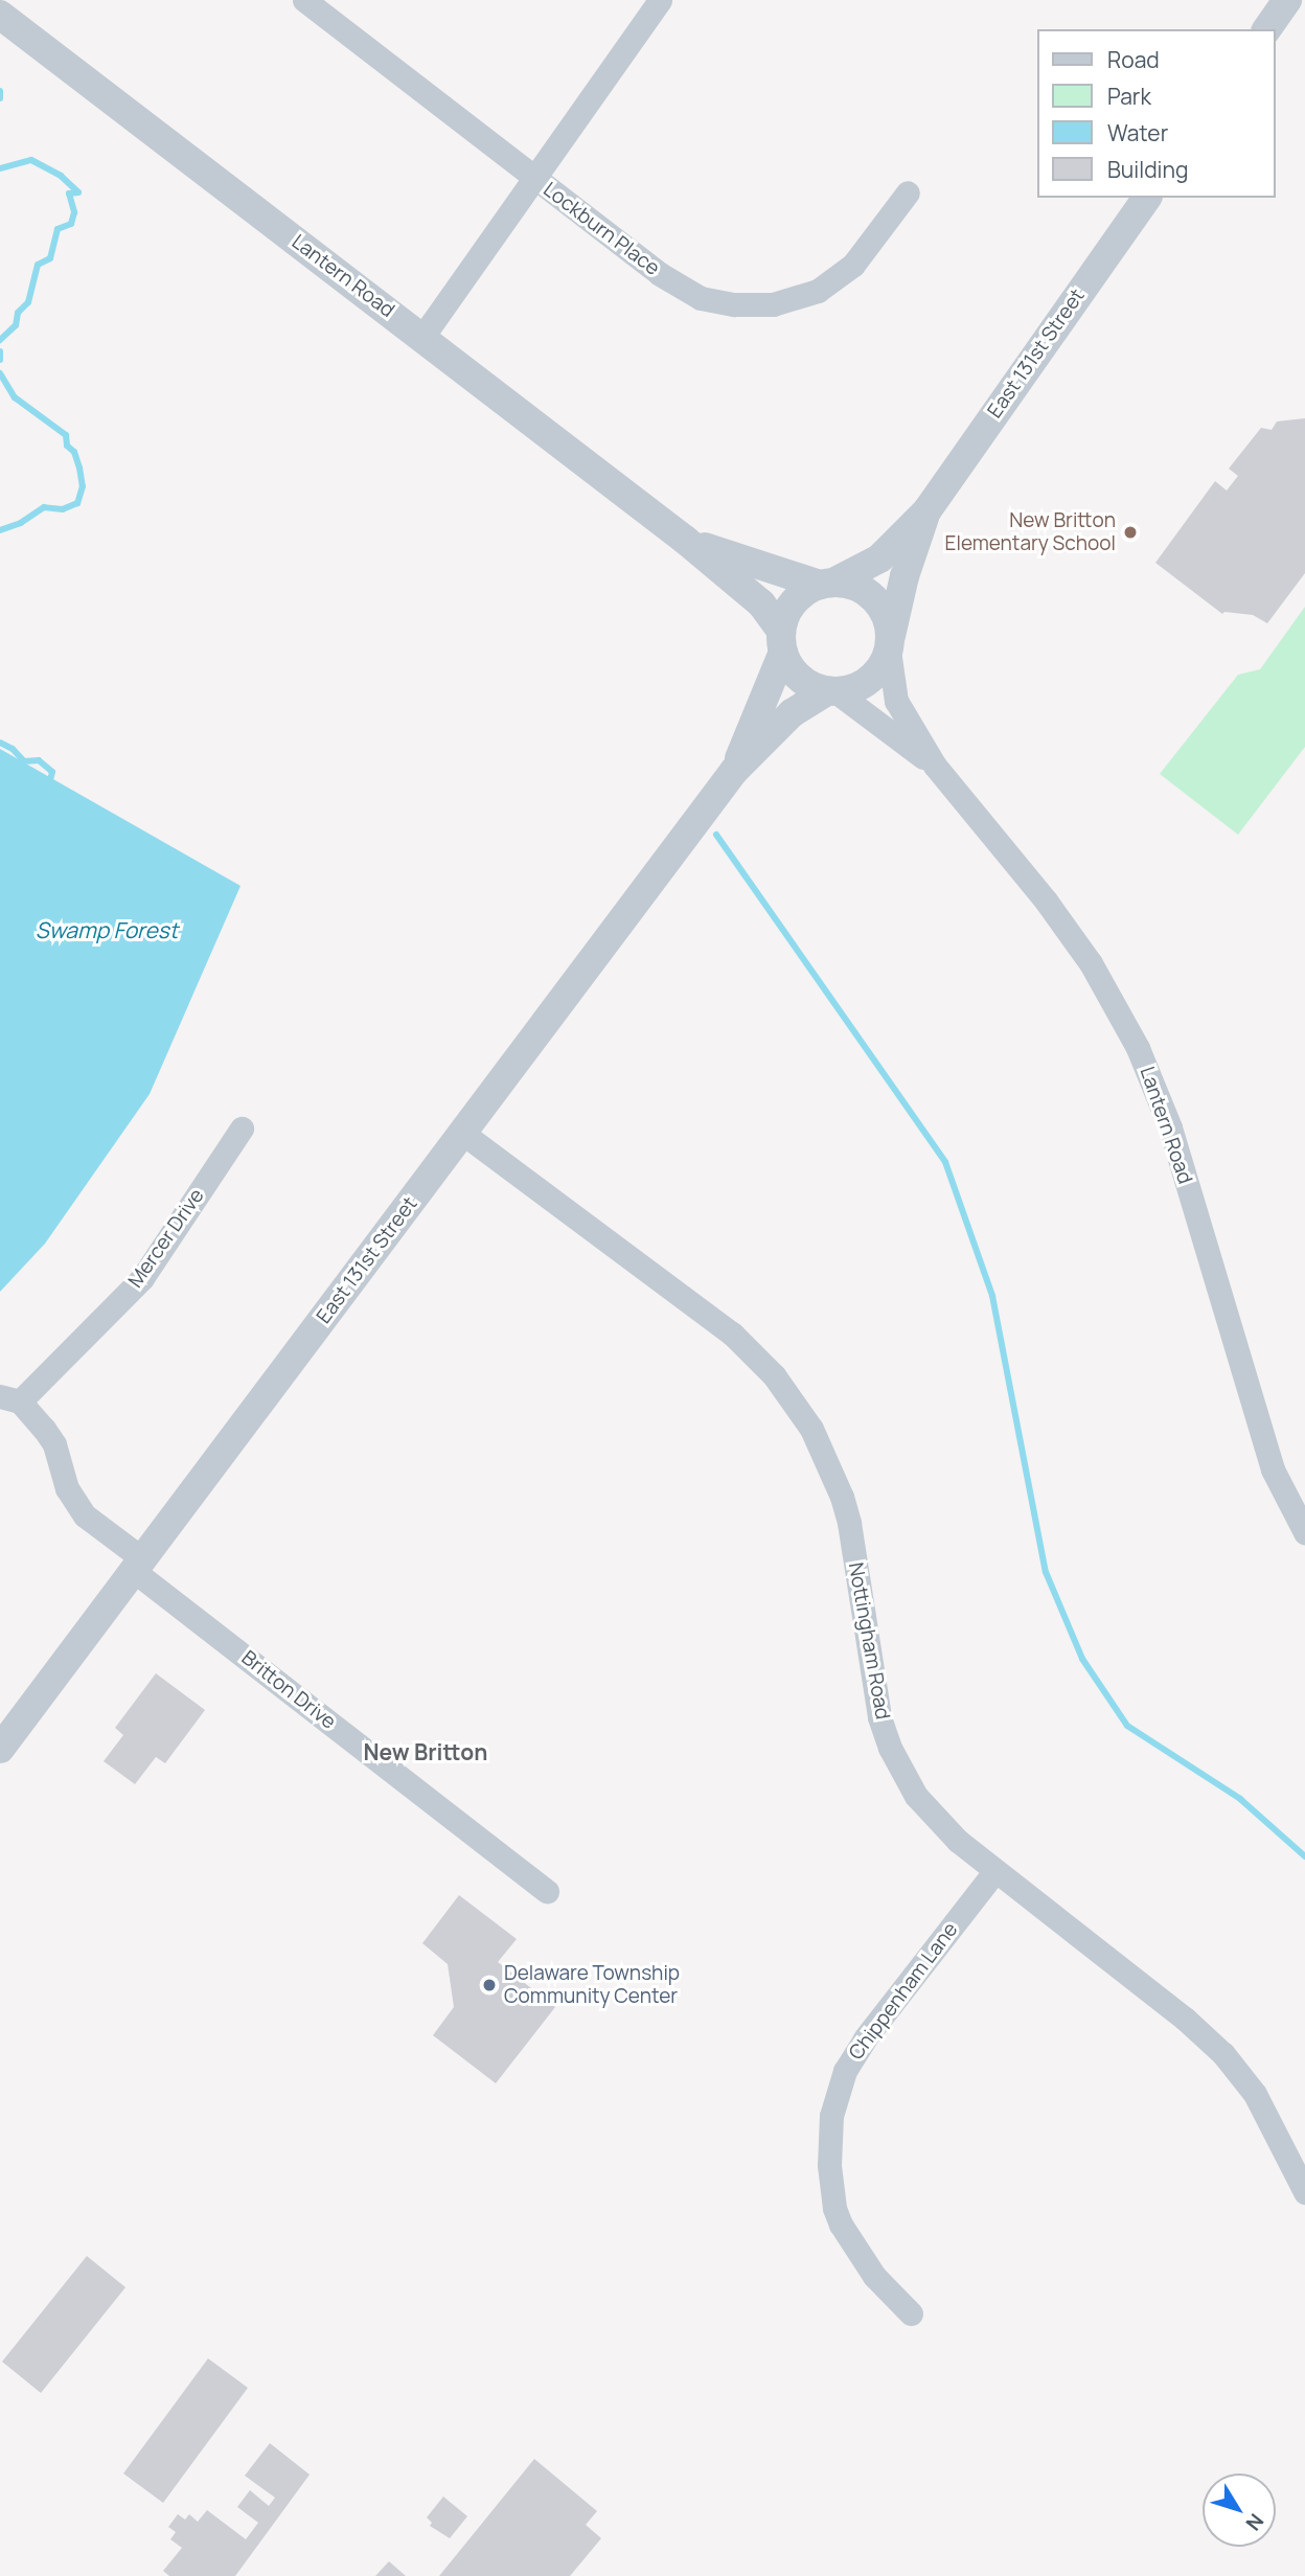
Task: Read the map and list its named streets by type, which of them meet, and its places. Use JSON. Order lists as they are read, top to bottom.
{
  "streets": {
    "street": [
      "Lockburn Place",
      "Lantern Road",
      "East 131st Street",
      "Mercer Drive",
      "Nottingham Road",
      "Britton Drive",
      "Chippenham Lane"
    ]
  },
  "crossings": [
    ["Lantern Road", "East 131st Street"],
    ["East 131st Street", "Nottingham Road"],
    ["East 131st Street", "Britton Drive"],
    ["Mercer Drive", "Britton Drive"],
    ["Nottingham Road", "Chippenham Lane"]
  ],
  "districts": ["New Britton"],
  "water": ["Swamp Forest"],
  "places": ["New Britton Elementary School", "Delaware Township Community Center"],
  "legend": [
    "Road",
    "Park",
    "Water",
    "Building"
  ],
  "north": "bottom right"
}
